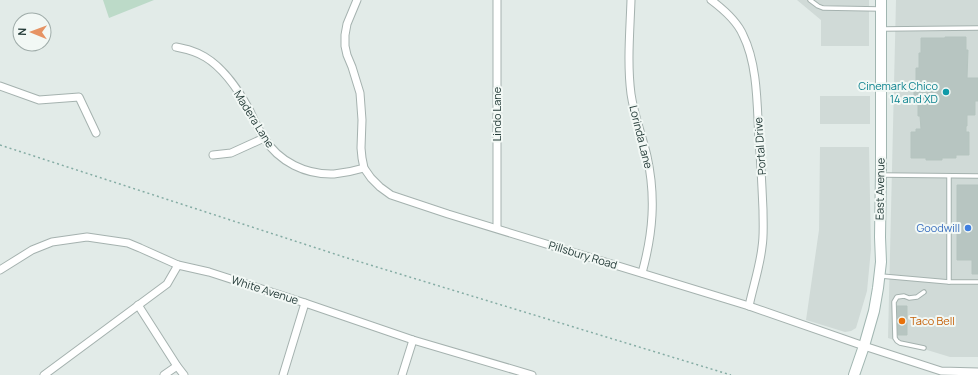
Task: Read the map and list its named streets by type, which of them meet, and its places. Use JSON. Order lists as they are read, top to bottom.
{
  "streets": {
    "main road": ["East Avenue"],
    "street": [
      "Lindo Lane",
      "Madera Lane",
      "Lorinda Lane",
      "Portal Drive",
      "Pillsbury Road",
      "White Avenue"
    ]
  },
  "crossings": [
    ["Lindo Lane", "Pillsbury Road"],
    ["Madera Lane", "Pillsbury Road"],
    ["Lorinda Lane", "Pillsbury Road"],
    ["Portal Drive", "Pillsbury Road"],
    ["East Avenue", "Pillsbury Road"]
  ],
  "places": ["Cinemark Chico 14 and XD", "Goodwill", "Taco Bell"],
  "north": "left"
}
